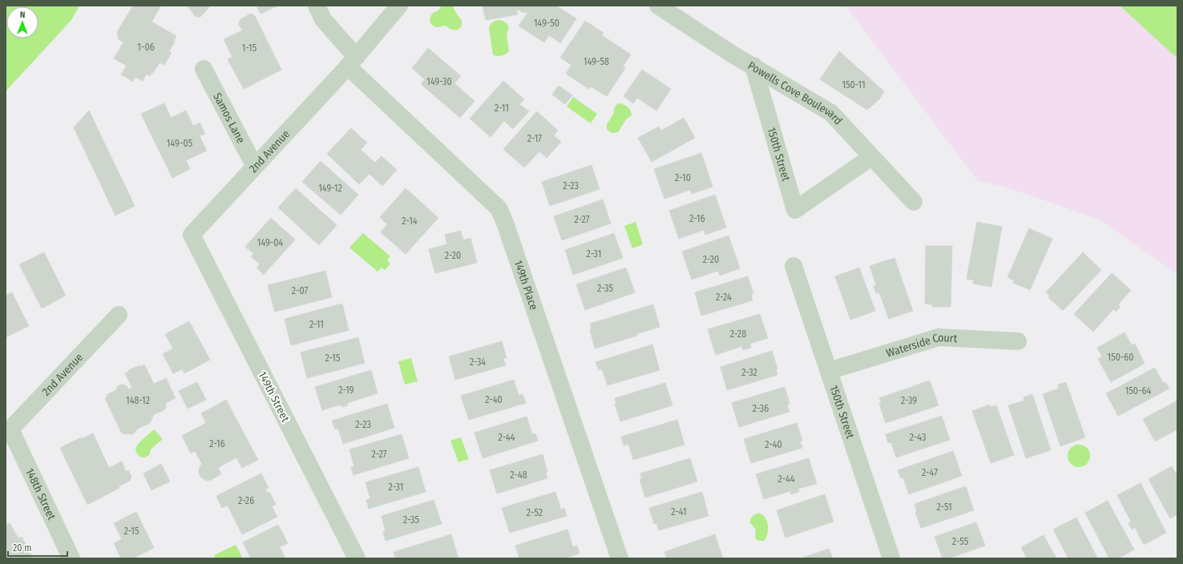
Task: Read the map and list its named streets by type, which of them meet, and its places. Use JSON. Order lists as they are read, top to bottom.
{
  "streets": {
    "street": [
      "Powells Cove Boulevard",
      "Samos Lane",
      "2nd Avenue",
      "150th Street",
      "149th Place",
      "Waterside Court",
      "149th Street",
      "148th Street"
    ]
  },
  "crossings": [
    ["Powells Cove Boulevard", "150th Street"],
    ["Samos Lane", "2nd Avenue"],
    ["2nd Avenue", "149th Place"],
    ["2nd Avenue", "149th Street"],
    ["2nd Avenue", "148th Street"],
    ["150th Street", "Waterside Court"]
  ],
  "house_numbers": [
    "149-50",
    "1-06",
    "1-15",
    "149-58",
    "149-30",
    "150-11",
    "2-11",
    "2-17",
    "149-05",
    "2-10",
    "2-23",
    "149-12",
    "2-16",
    "2-27",
    "2-14",
    "149-04",
    "2-31",
    "2-20",
    "2-20",
    "2-35",
    "2-07",
    "2-24",
    "2-11",
    "2-28",
    "150-60",
    "2-15",
    "2-34",
    "2-32",
    "2-19",
    "150-64",
    "2-40",
    "148-12",
    "2-39",
    "2-36",
    "2-23",
    "2-44",
    "2-43",
    "2-16",
    "2-40",
    "2-27",
    "2-47",
    "2-48",
    "2-44",
    "2-31",
    "2-26",
    "2-51",
    "2-41",
    "2-52",
    "2-35",
    "2-15",
    "2-55"
  ],
  "scale_bar": "20 m",
  "north": "top"
}
